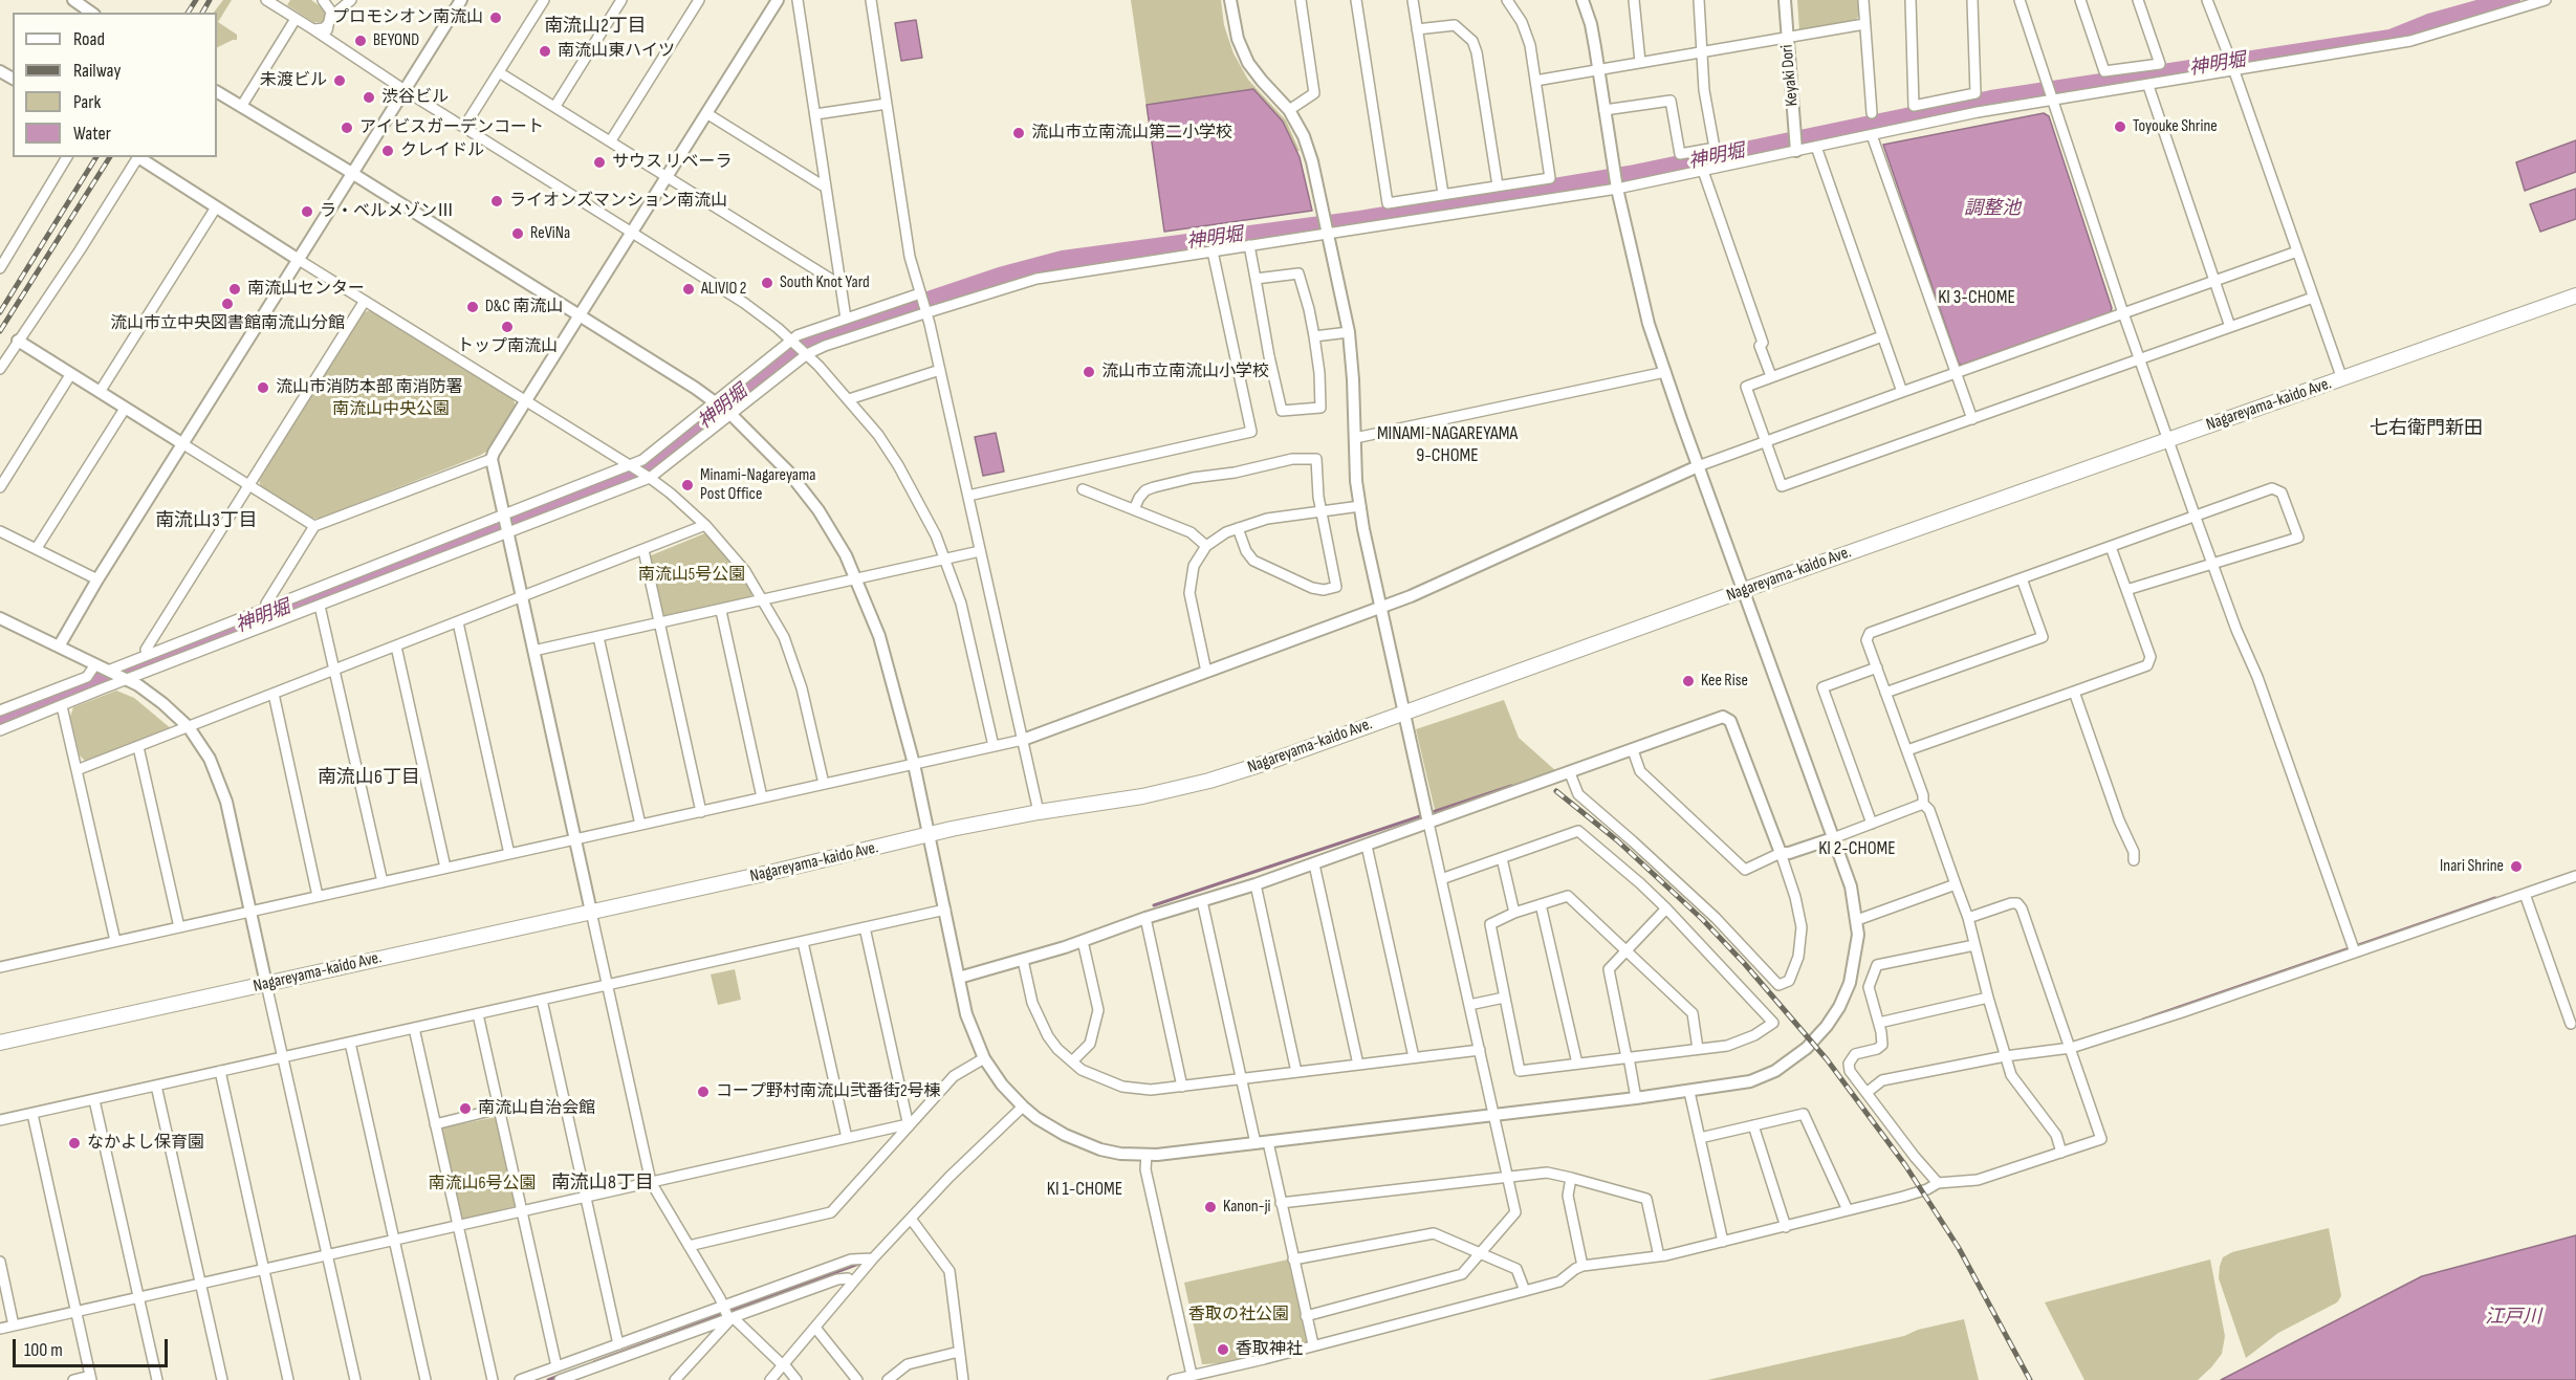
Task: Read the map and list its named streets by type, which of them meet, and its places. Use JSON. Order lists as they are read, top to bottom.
{
  "streets": {
    "main road": ["Nagareyama-kaido Ave."],
    "street": ["Keyaki Dori"]
  },
  "districts": [
    "南流山2丁目",
    "KI 3-CHOME",
    "七右衛門新田",
    "MINAMI-NAGAREYAMA 9-CHOME",
    "南流山3丁目",
    "南流山6丁目",
    "KI 2-CHOME",
    "南流山8丁目",
    "KI 1-CHOME"
  ],
  "water": ["神明堀", "調整池", "江戸川"],
  "parks": [
    "南流山中央公園",
    "南流山5号公園",
    "南流山6号公園",
    "香取の社公園"
  ],
  "places": [
    "プロモシオン南流山",
    "BEYOND",
    "南流山東ハイツ",
    "未渡ビル",
    "渋谷ビル",
    "Toyouke Shrine",
    "アイビスガーデンコート",
    "流山市立南流山第二小学校",
    "クレイドル",
    "サウス リベーラ",
    "ライオンズマンション南流山",
    "ラ・ベルメゾンⅢ",
    "ReViNa",
    "South Knot Yard",
    "南流山センター",
    "ALIVIO 2",
    "流山市立中央図書館南流山分館",
    "D&C 南流山",
    "トップ南流山",
    "流山市立南流山小学校",
    "流山市消防本部 南消防署",
    "Minami-Nagareyama Post Office",
    "Kee Rise",
    "Inari Shrine",
    "コープ野村南流山弐番街2号棟",
    "南流山自治会館",
    "なかよし保育園",
    "Kanon-ji",
    "香取神社"
  ],
  "legend": [
    "Road",
    "Railway",
    "Park",
    "Water"
  ],
  "scale_bar": "100 m"
}
